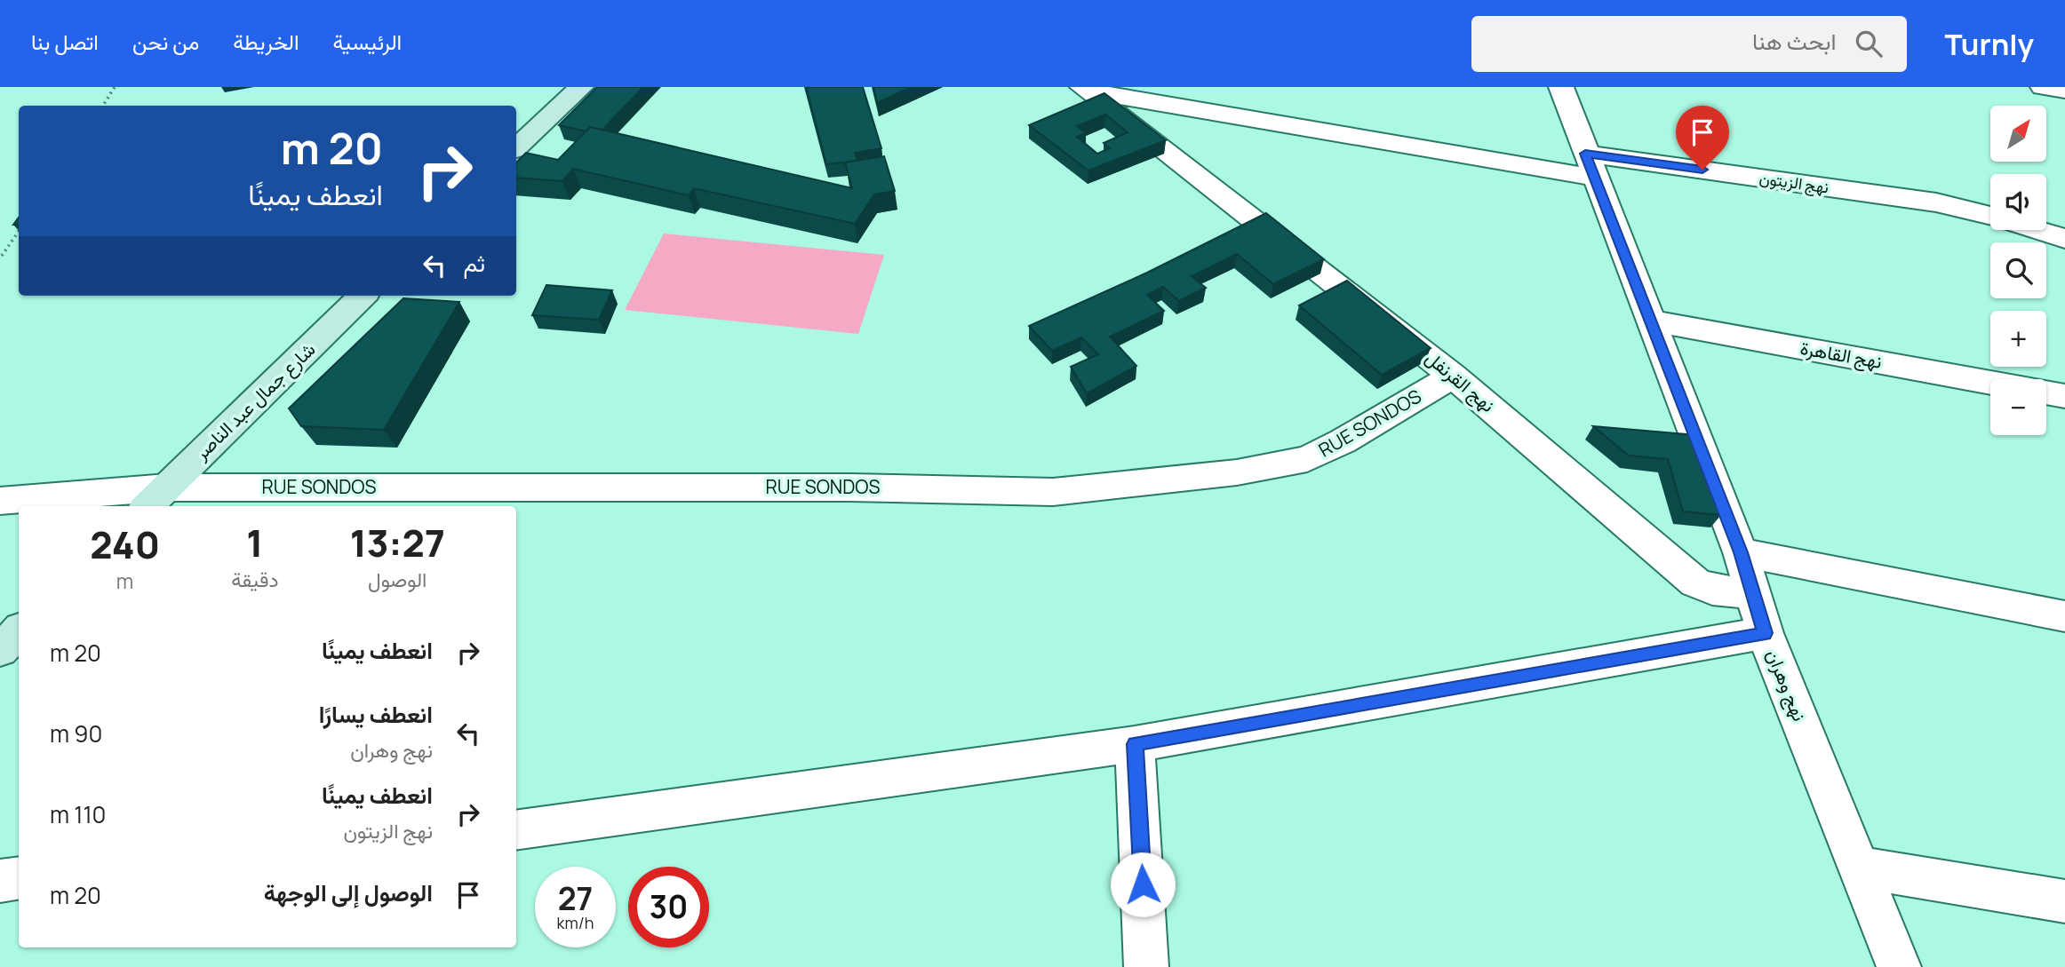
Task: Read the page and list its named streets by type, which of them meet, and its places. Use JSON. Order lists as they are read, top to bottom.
{
  "streets": {
    "main road": ["شارع جمال عبد الناصر"],
    "street": [
      "نهج الزيتون",
      "نهج القاهرة",
      "نهج القرنفل",
      "RUE SONDOS",
      "نهج وهران"
    ]
  },
  "crossings": [
    ["نهج الزيتون", "نهج القرنفل"],
    ["نهج الزيتون", "نهج وهران"],
    ["نهج القاهرة", "نهج وهران"],
    ["نهج القرنفل", "RUE SONDOS"],
    ["نهج القرنفل", "نهج وهران"],
    ["شارع جمال عبد الناصر", "RUE SONDOS"]
  ],
  "north": "top right",
  "page": {
    "header": "Turnly",
    "search": "ابحث هنا",
    "nav": [
      "الرئيسية",
      "الخريطة",
      "من نحن",
      "اتصل بنا"
    ],
    "map_buttons": ["+", "−"],
    "turn": ["20 m", "انعطف يمينًا"],
    "then": "ثم",
    "eta": [
      "13:27",
      "الوصول",
      "1",
      "دقيقة",
      "240",
      "m"
    ],
    "list": [
      {
        "name": "انعطف يمينًا",
        "value": "20 m"
      },
      {
        "name": "انعطف يسارًا",
        "note": "نهج وهران",
        "value": "90 m"
      },
      {
        "name": "انعطف يمينًا",
        "note": "نهج الزيتون",
        "value": "110 m"
      },
      {
        "name": "الوصول إلى الوجهة",
        "value": "20 m"
      }
    ],
    "speed": "27 km/h",
    "limit": "30"
  }
}
